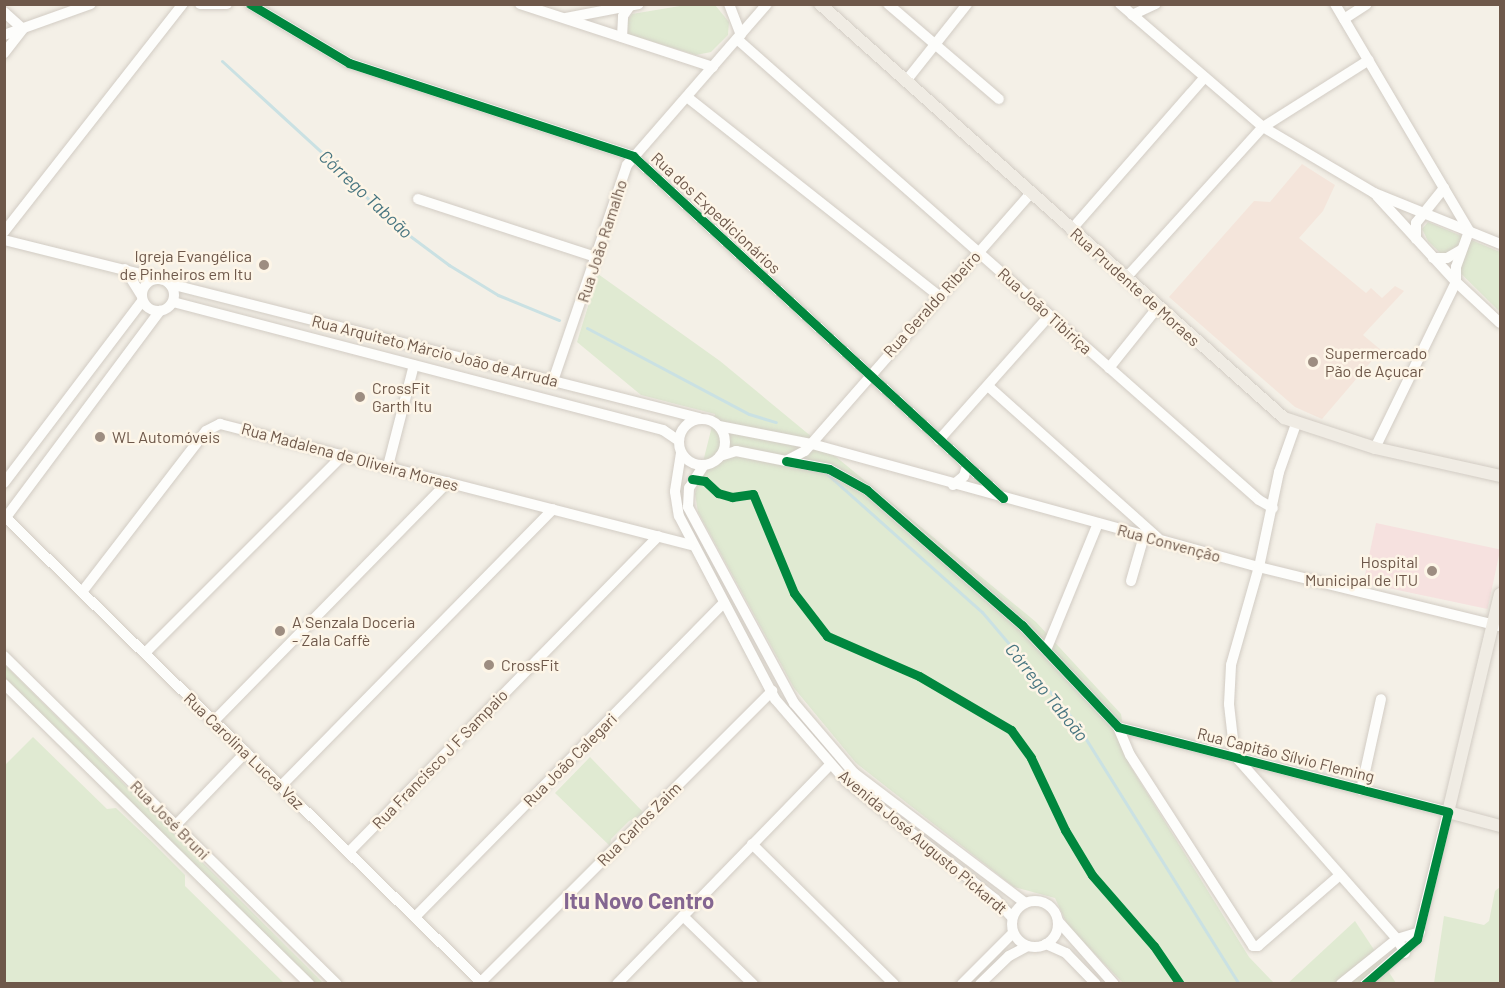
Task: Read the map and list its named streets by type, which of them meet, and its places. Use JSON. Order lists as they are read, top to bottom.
{
  "streets": {
    "main road": ["Rua Prudente de Moraes", "Rua Capitão Sílvio Fleming"],
    "street": [
      "Rua dos Expedicionários",
      "Rua João Ramalho",
      "Rua Geraldo Ribeiro",
      "Rua João Tibiriça",
      "Rua Arquiteto Márcio João de Arruda",
      "Rua Madalena de Oliveira Moraes",
      "Rua Convenção",
      "Rua Carolina Lucca Vaz",
      "Rua Francisco J F Sampaio",
      "Rua João Calegari",
      "Rua José Bruni",
      "Rua Carlos Zaim",
      "Avenida José Augusto Pickardt"
    ]
  },
  "crossings": [
    ["Rua dos Expedicionários", "Rua João Ramalho"],
    ["Rua dos Expedicionários", "Rua Geraldo Ribeiro"],
    ["Rua dos Expedicionários", "Rua Convenção"],
    ["Rua João Ramalho", "Rua João Tibiriça"],
    ["Rua João Ramalho", "Rua Arquiteto Márcio João de Arruda"],
    ["Rua Prudente de Moraes", "Rua Geraldo Ribeiro"],
    ["Rua Geraldo Ribeiro", "Rua João Tibiriça"],
    ["Rua Geraldo Ribeiro", "Rua Convenção"],
    ["Rua Arquiteto Márcio João de Arruda", "Avenida José Augusto Pickardt"],
    ["Rua Madalena de Oliveira Moraes", "Rua Carolina Lucca Vaz"],
    ["Rua Madalena de Oliveira Moraes", "Rua Francisco J F Sampaio"],
    ["Rua Madalena de Oliveira Moraes", "Avenida José Augusto Pickardt"],
    ["Rua Carolina Lucca Vaz", "Rua Francisco J F Sampaio"],
    ["Rua Carolina Lucca Vaz", "Rua João Calegari"],
    ["Rua Carolina Lucca Vaz", "Rua Carlos Zaim"],
    ["Rua João Calegari", "Avenida José Augusto Pickardt"],
    ["Rua Carlos Zaim", "Avenida José Augusto Pickardt"]
  ],
  "districts": ["Itu Novo Centro"],
  "water": ["Córrego Taboão"],
  "places": [
    "Igreja Evangélica de Pinheiros em Itu",
    "Supermercado Pão de Açucar",
    "CrossFit Garth Itu",
    "WL Automóveis",
    "Hospital Municipal de ITU",
    "A Senzala Doceria - Zala Caffè",
    "CrossFit"
  ]
}
